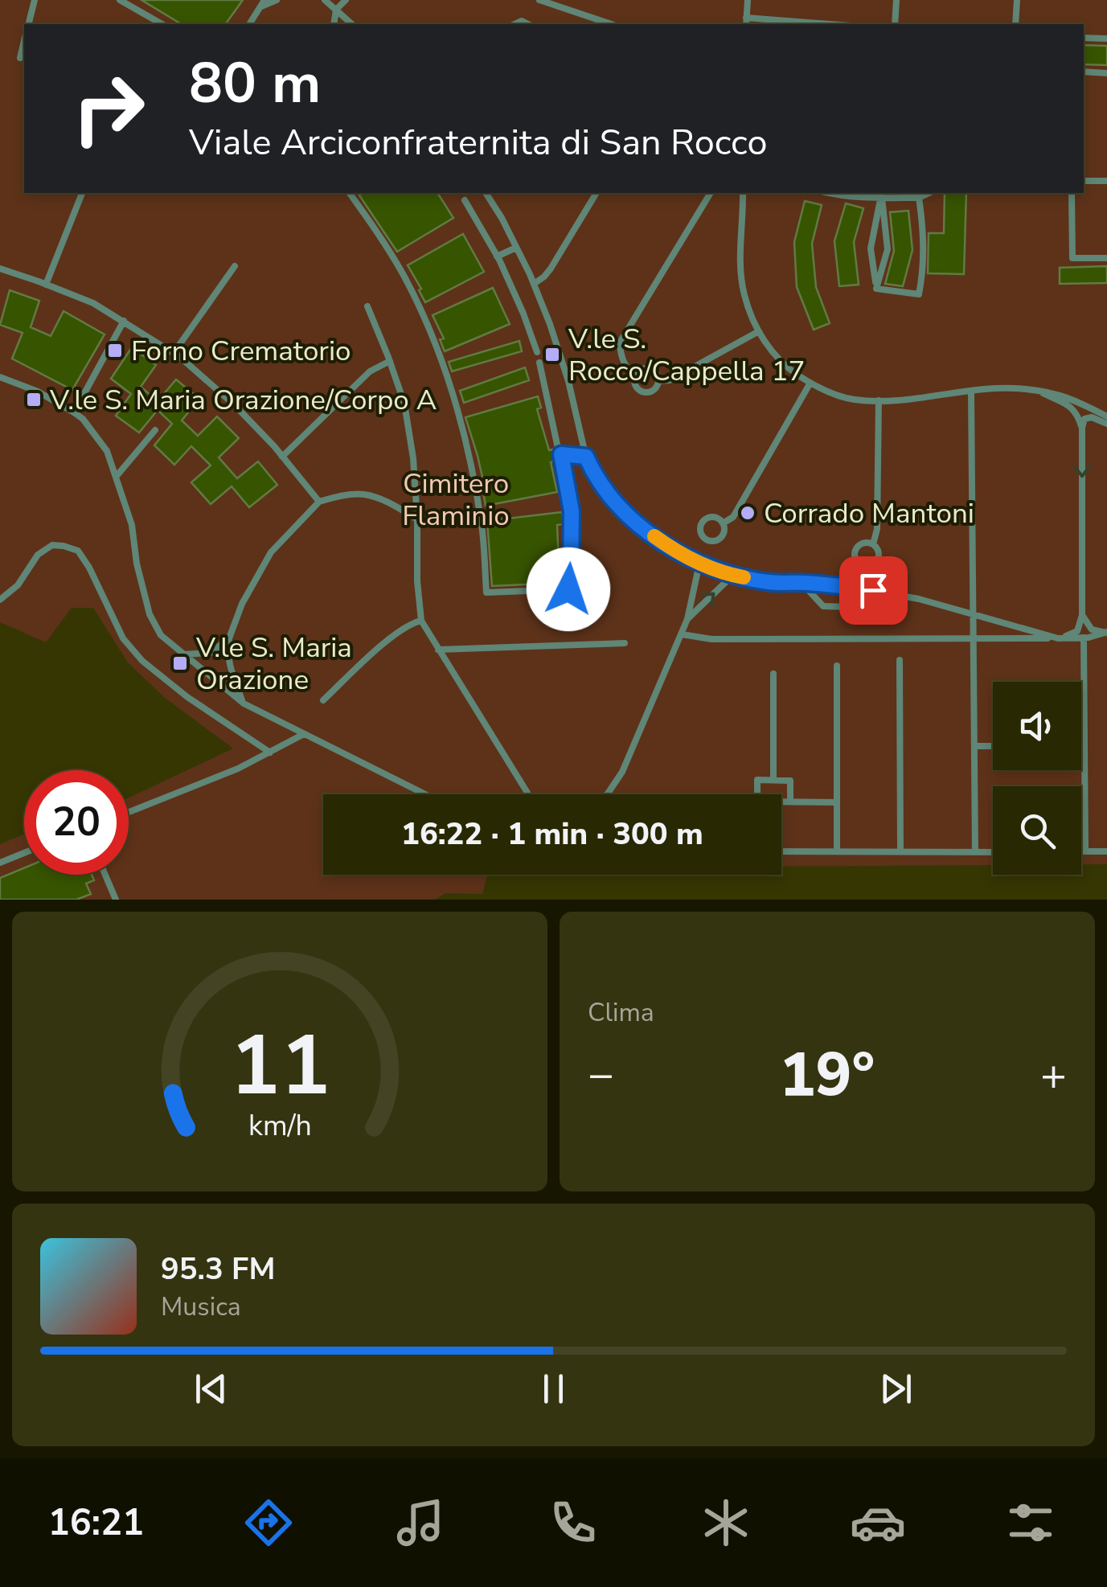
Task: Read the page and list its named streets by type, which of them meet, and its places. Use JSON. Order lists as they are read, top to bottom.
{
  "parks": ["Cimitero Flaminio"],
  "places": {
    "transit": [
      "Forno Crematorio",
      "V.le S. Rocco/Cappella 17",
      "V.le S. Maria Orazione/Corpo A",
      "V.le S. Maria Orazione"
    ],
    "other": ["Corrado Mantoni"]
  },
  "page": {
    "turn": ["80 m", "Viale Arciconfraternita di San Rocco"],
    "limit": "20",
    "trip": "16:22 · 1 min · 300 m",
    "tile": "Clima",
    "heat": ["−", "19°", "+"],
    "song": ["95.3 FM", "Musica"],
    "tabs": "16:21",
    "gauge": ["11", "km/h"]
  }
}
